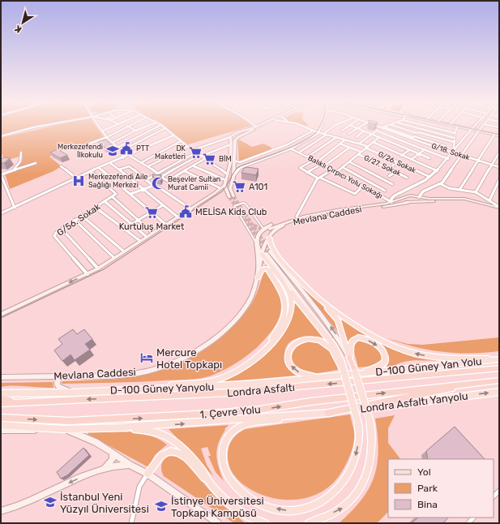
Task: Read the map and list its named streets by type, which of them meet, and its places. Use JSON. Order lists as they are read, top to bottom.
{
  "streets": {
    "highway": ["Londra Asfaltı", "1. Çevre Yolu"],
    "main road": [
      "Mevlana Caddesi",
      "D-100 Güney Yan Yolu",
      "D-100 Güney Yanyolu",
      "Londra Asfaltı Yanyolu"
    ],
    "street": [
      "G/18. Sokak",
      "G/26. Sokak",
      "G/27. Sokak",
      "Balıklı Çırpıcı Yolu Sokağı",
      "G/56. Sokak"
    ]
  },
  "crossings": [
    ["Balıklı Çırpıcı Yolu Sokağı", "Mevlana Caddesi"],
    ["D-100 Güney Yan Yolu", "D-100 Güney Yanyolu"]
  ],
  "one_way": ["Londra Asfaltı Yanyolu"],
  "places": {
    "public building": ["PTT", "MELİSA Kids Club"],
    "school or university": ["Merkezefendi İlkokulu", "İstanbul Yeni Yüzyıl Üniversitesi", "İstinye Üniversitesi Topkapı Kampüsü"],
    "supermarket": [
      "DK Maketleri",
      "BİM",
      "A101",
      "Kurtuluş Market"
    ],
    "hospital": ["Merkezefendi Aile Sağlığı Merkezi"],
    "mosque": ["Beşevler Sultan Murat Camii"],
    "hotel": ["Mercure Hotel Topkapı"]
  },
  "legend": ["Yol", "Park", "Bina"],
  "north": "bottom left"
}
